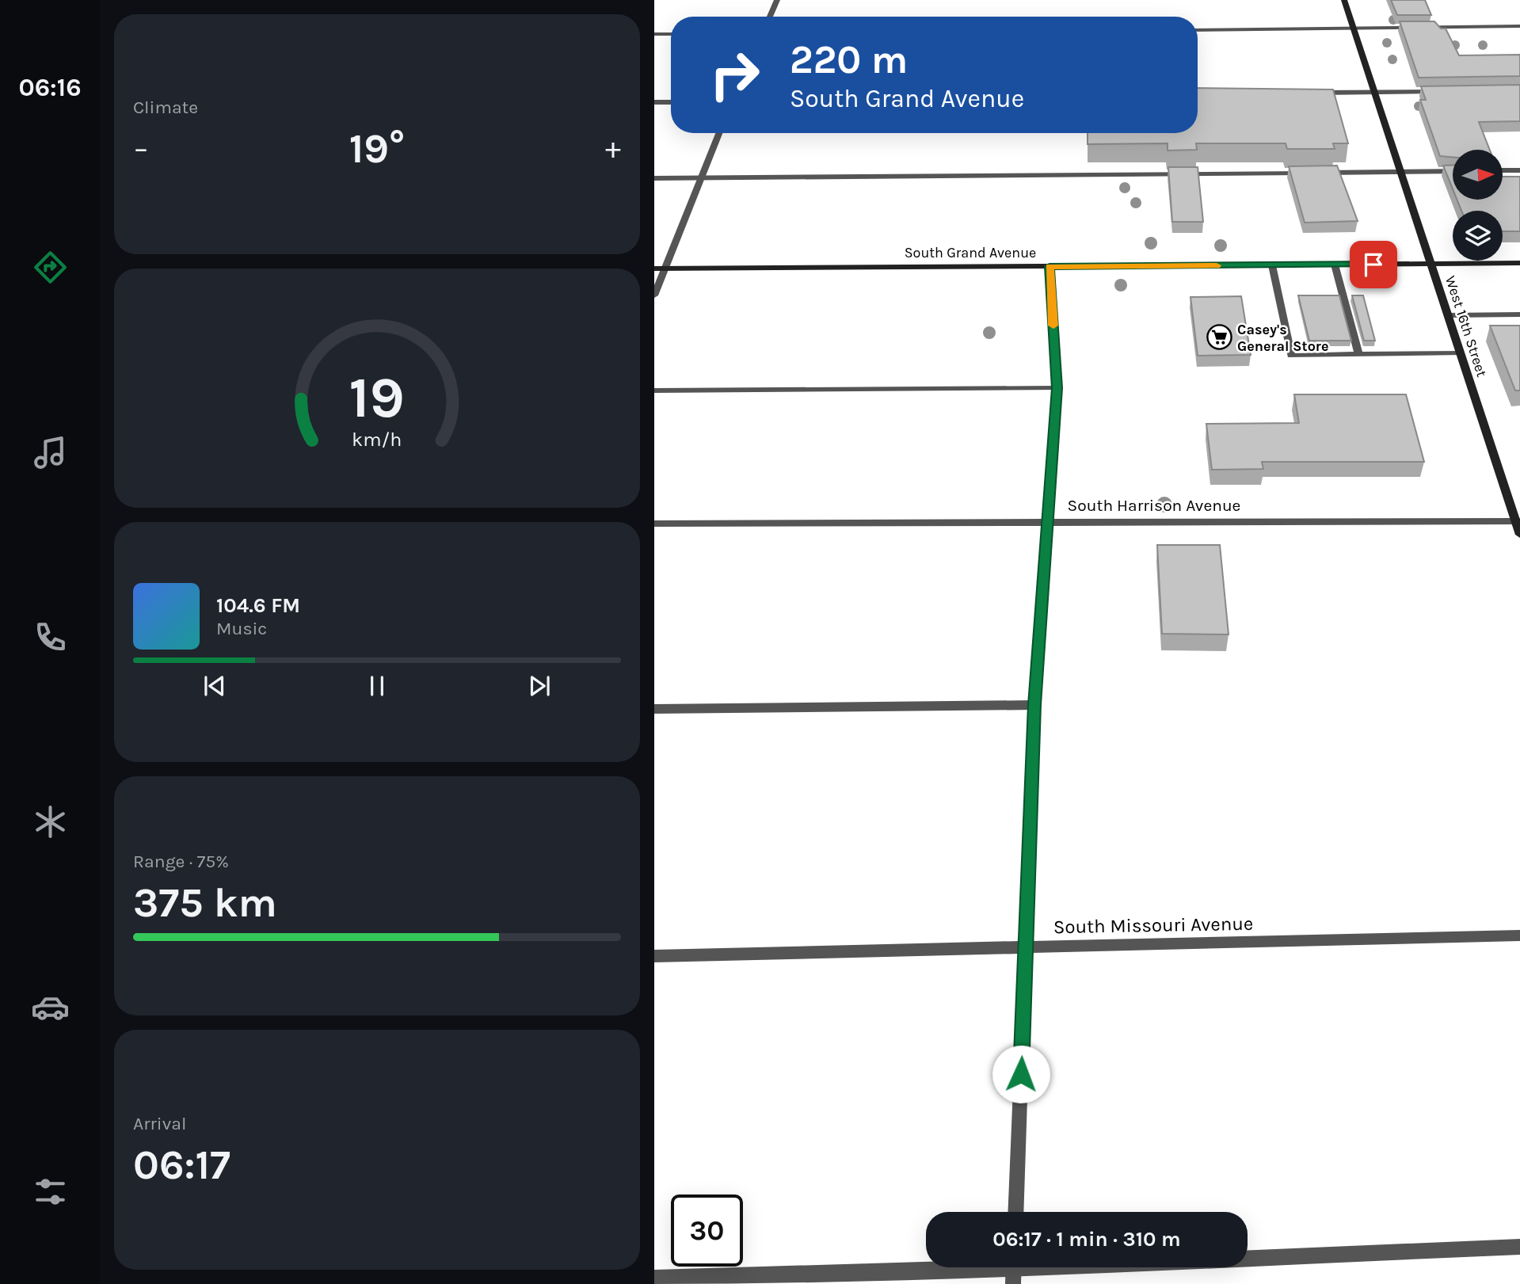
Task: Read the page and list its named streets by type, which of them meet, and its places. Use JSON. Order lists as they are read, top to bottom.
{
  "streets": {
    "main road": ["South Grand Avenue", "West 16th Street"],
    "street": ["South Harrison Avenue", "South Missouri Avenue"]
  },
  "crossings": [
    ["South Grand Avenue", "West 16th Street"],
    ["West 16th Street", "South Harrison Avenue"]
  ],
  "places": {
    "supermarket": ["Casey's General Store"]
  },
  "north": "right",
  "page": {
    "tabs": "06:16",
    "tile": [
      "Climate",
      ["Range · 75%", "375 km"],
      ["Arrival", "06:17"]
    ],
    "turn": ["220 m", "South Grand Avenue"],
    "heat": ["−", "19°", "+"],
    "song": ["104.6 FM", "Music"],
    "limit": "30",
    "trip": "06:17 · 1 min · 310 m",
    "gauge": ["19", "km/h"]
  }
}
